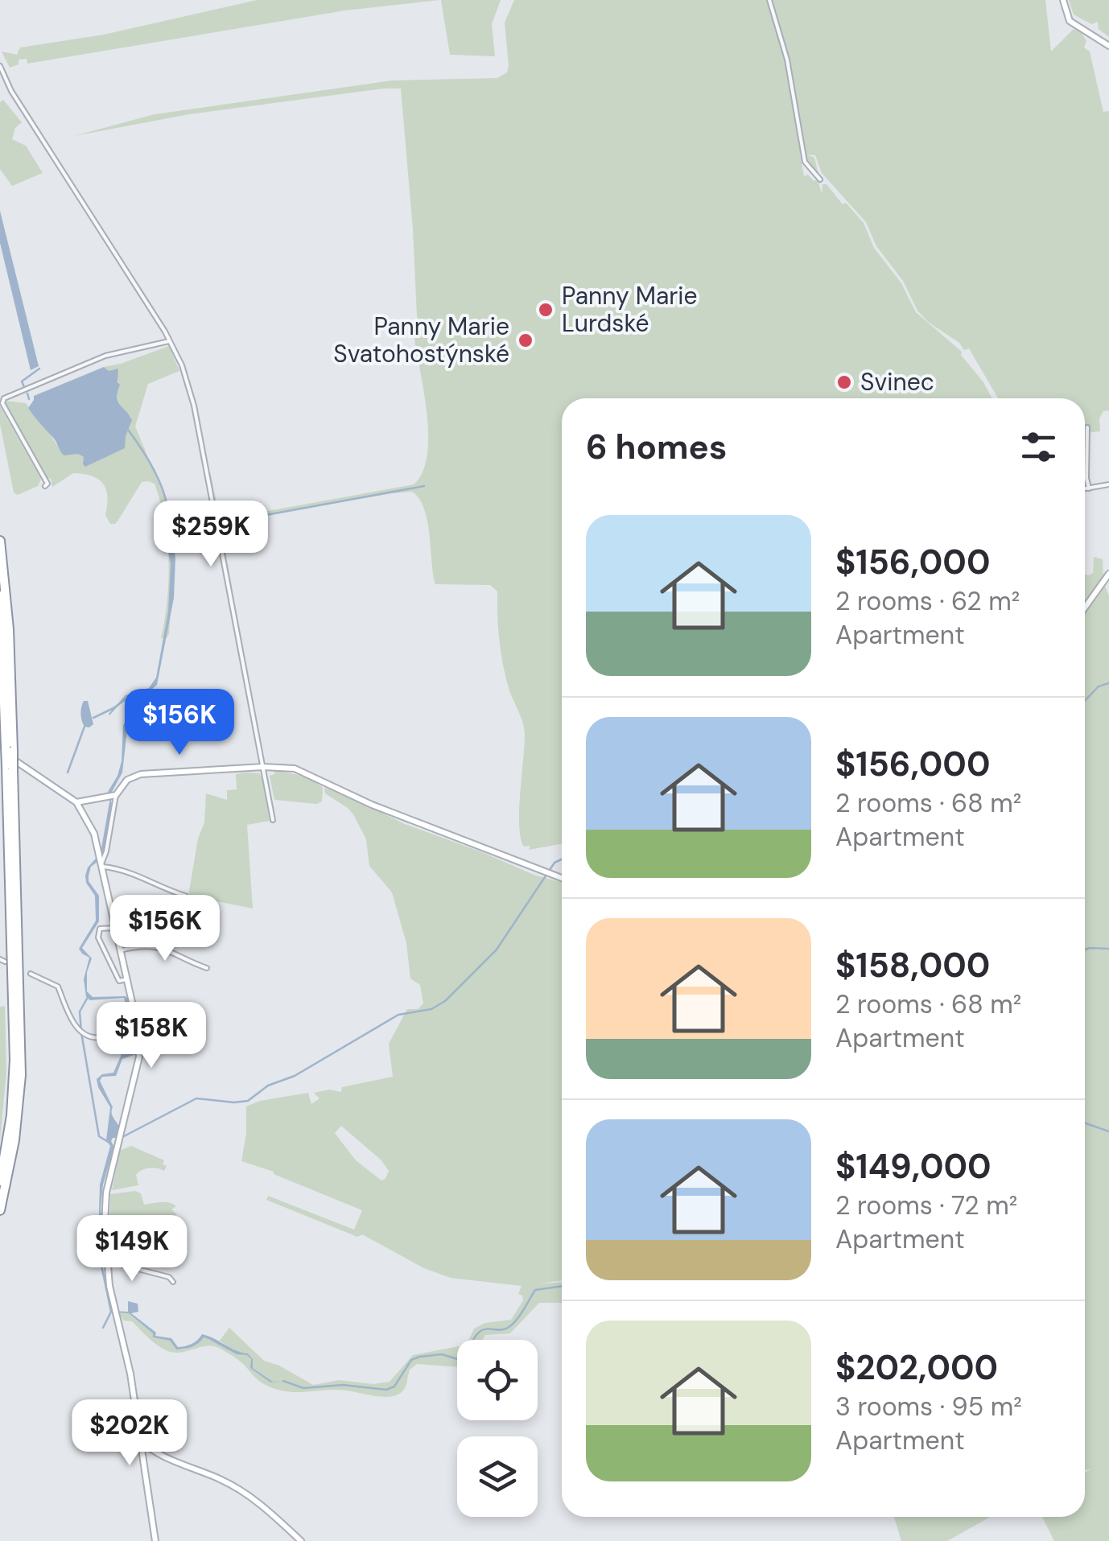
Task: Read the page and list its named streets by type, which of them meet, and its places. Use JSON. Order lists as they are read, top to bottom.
{
  "places": ["Panny Marie Lurdské", "Panny Marie Svatohostýnské", "Svinec"],
  "page": {
    "heading": "6 homes",
    "list": [
      {
        "name": "$156,000",
        "note": "2 rooms · 62 m² · Apartment"
      },
      {
        "name": "$156,000",
        "note": "2 rooms · 68 m² · Apartment"
      },
      {
        "name": "$158,000",
        "note": "2 rooms · 68 m² · Apartment"
      },
      {
        "name": "$149,000",
        "note": "2 rooms · 72 m² · Apartment"
      },
      {
        "name": "$202,000",
        "note": "3 rooms · 95 m² · Apartment"
      }
    ],
    "price": [
      "$259K",
      "$156K",
      "$156K",
      "$158K",
      "$149K",
      "$202K"
    ]
  }
}
